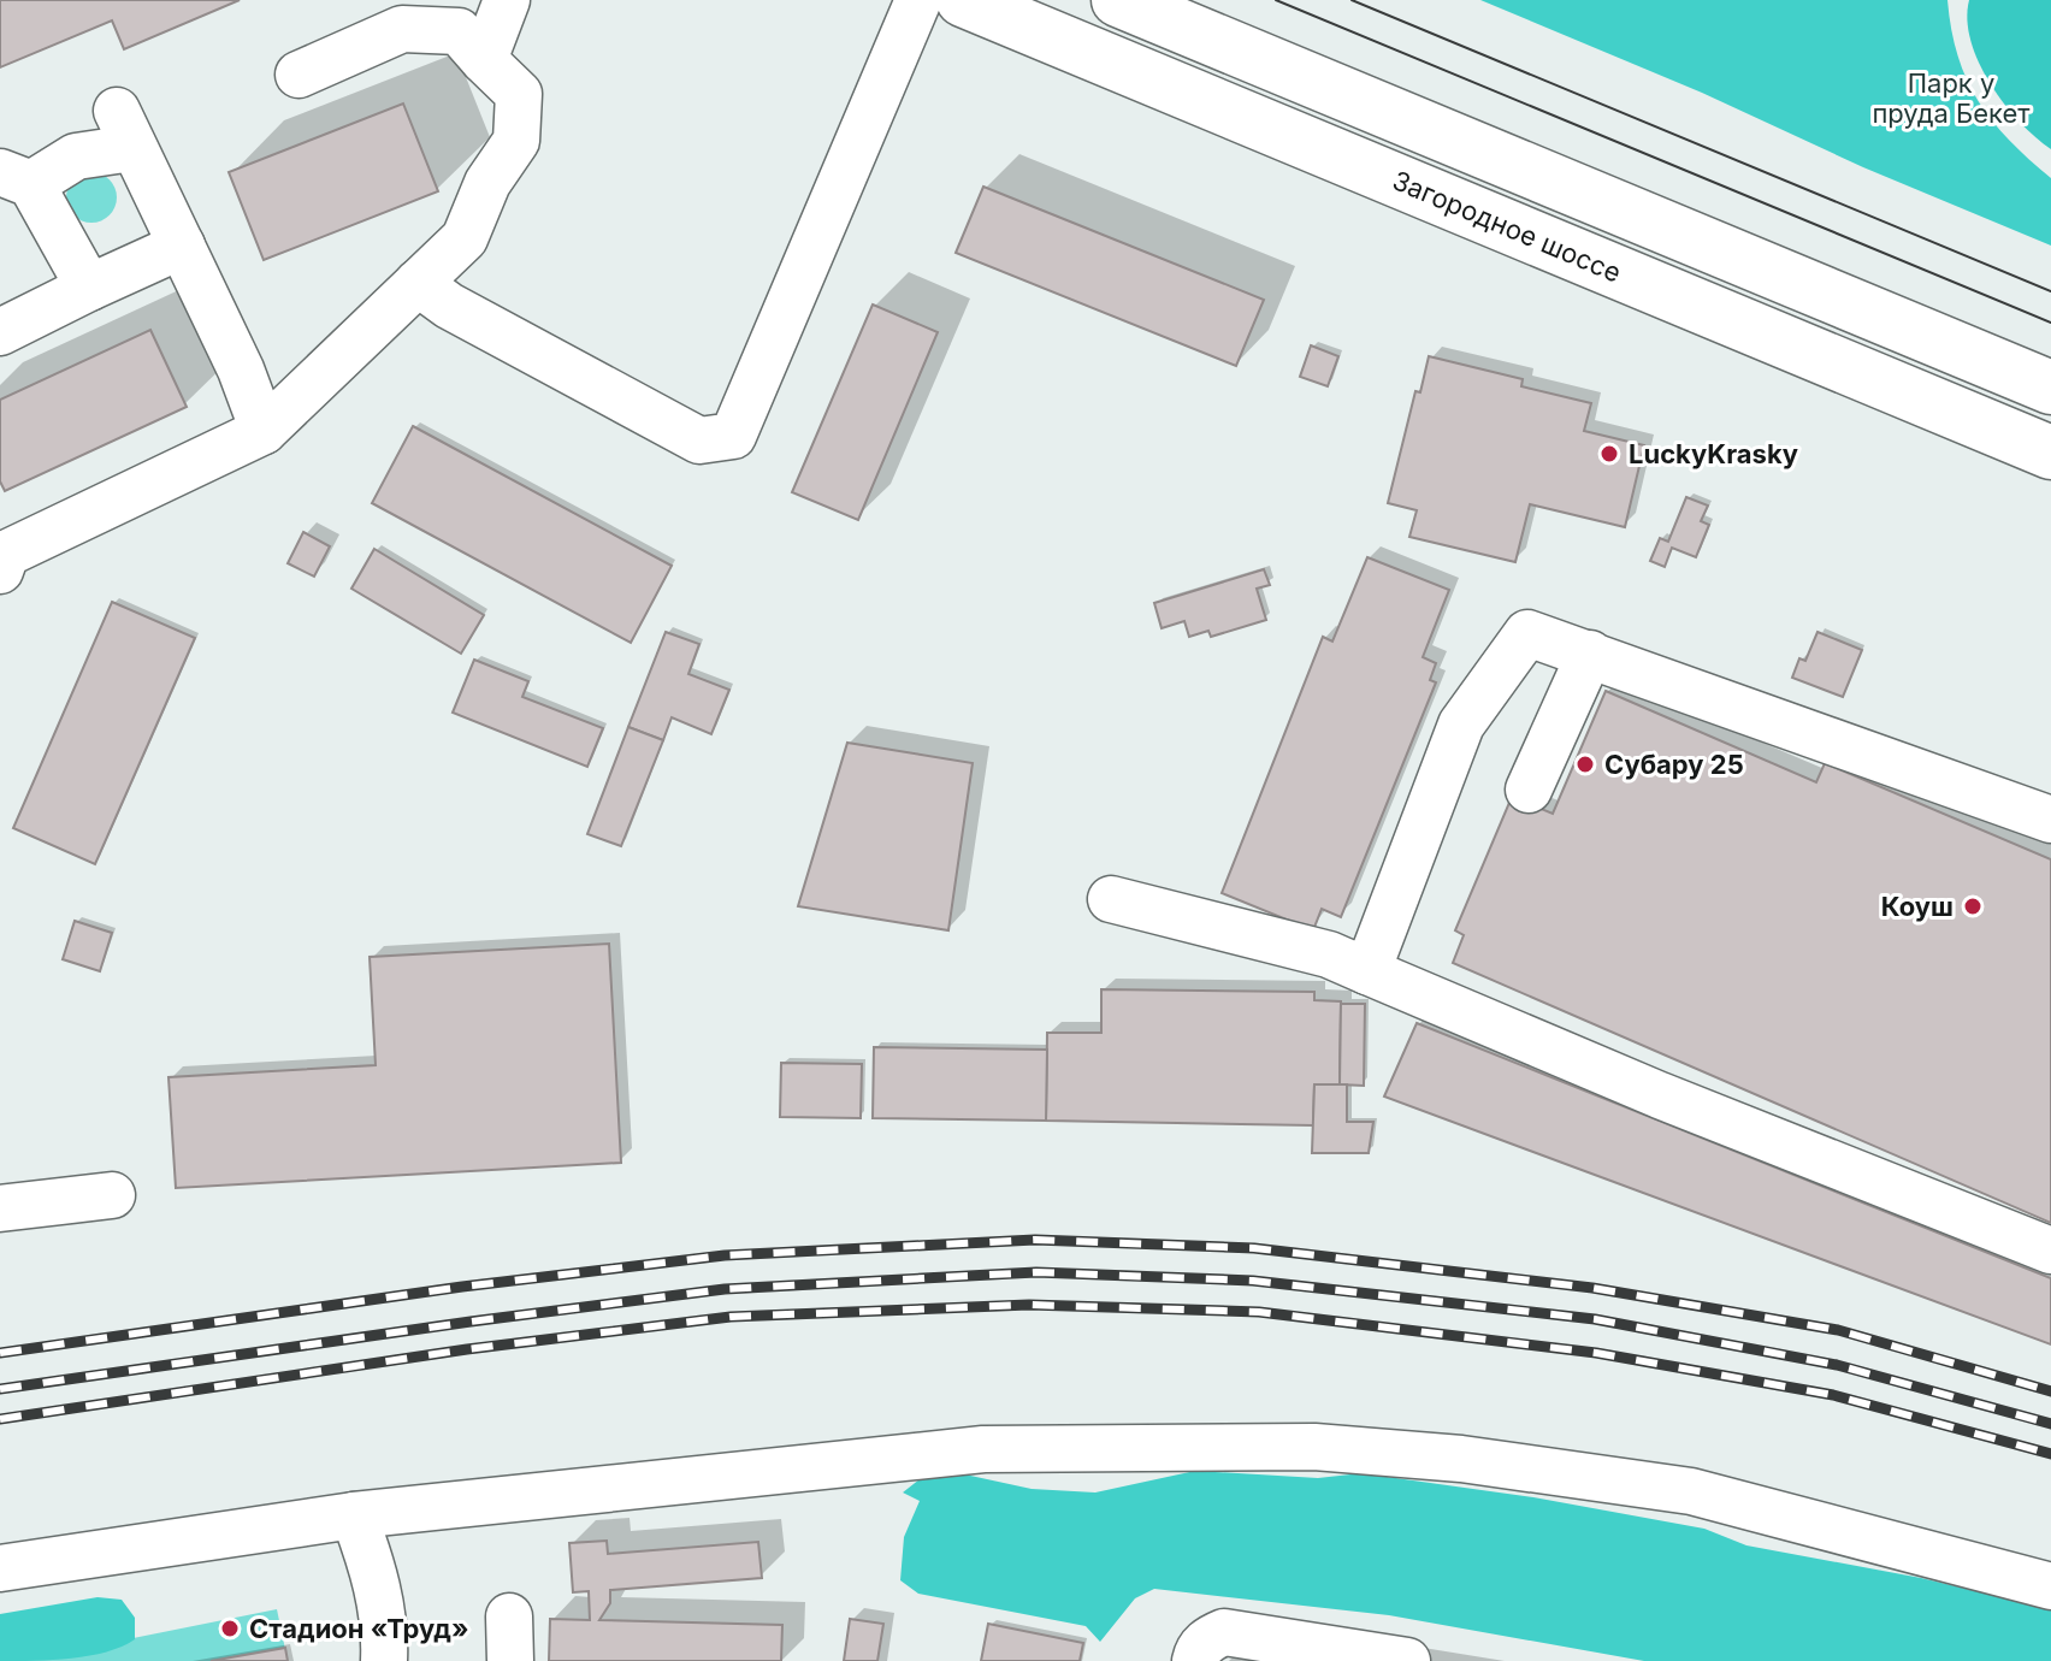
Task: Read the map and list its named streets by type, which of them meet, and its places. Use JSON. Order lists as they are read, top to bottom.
{
  "streets": {
    "main road": ["Загородное шоссе"]
  },
  "parks": ["Парк у пруда Бекет"],
  "places": [
    "LuckyKrasky",
    "Субару 25",
    "Коуш",
    "Стадион «Труд»"
  ]
}
